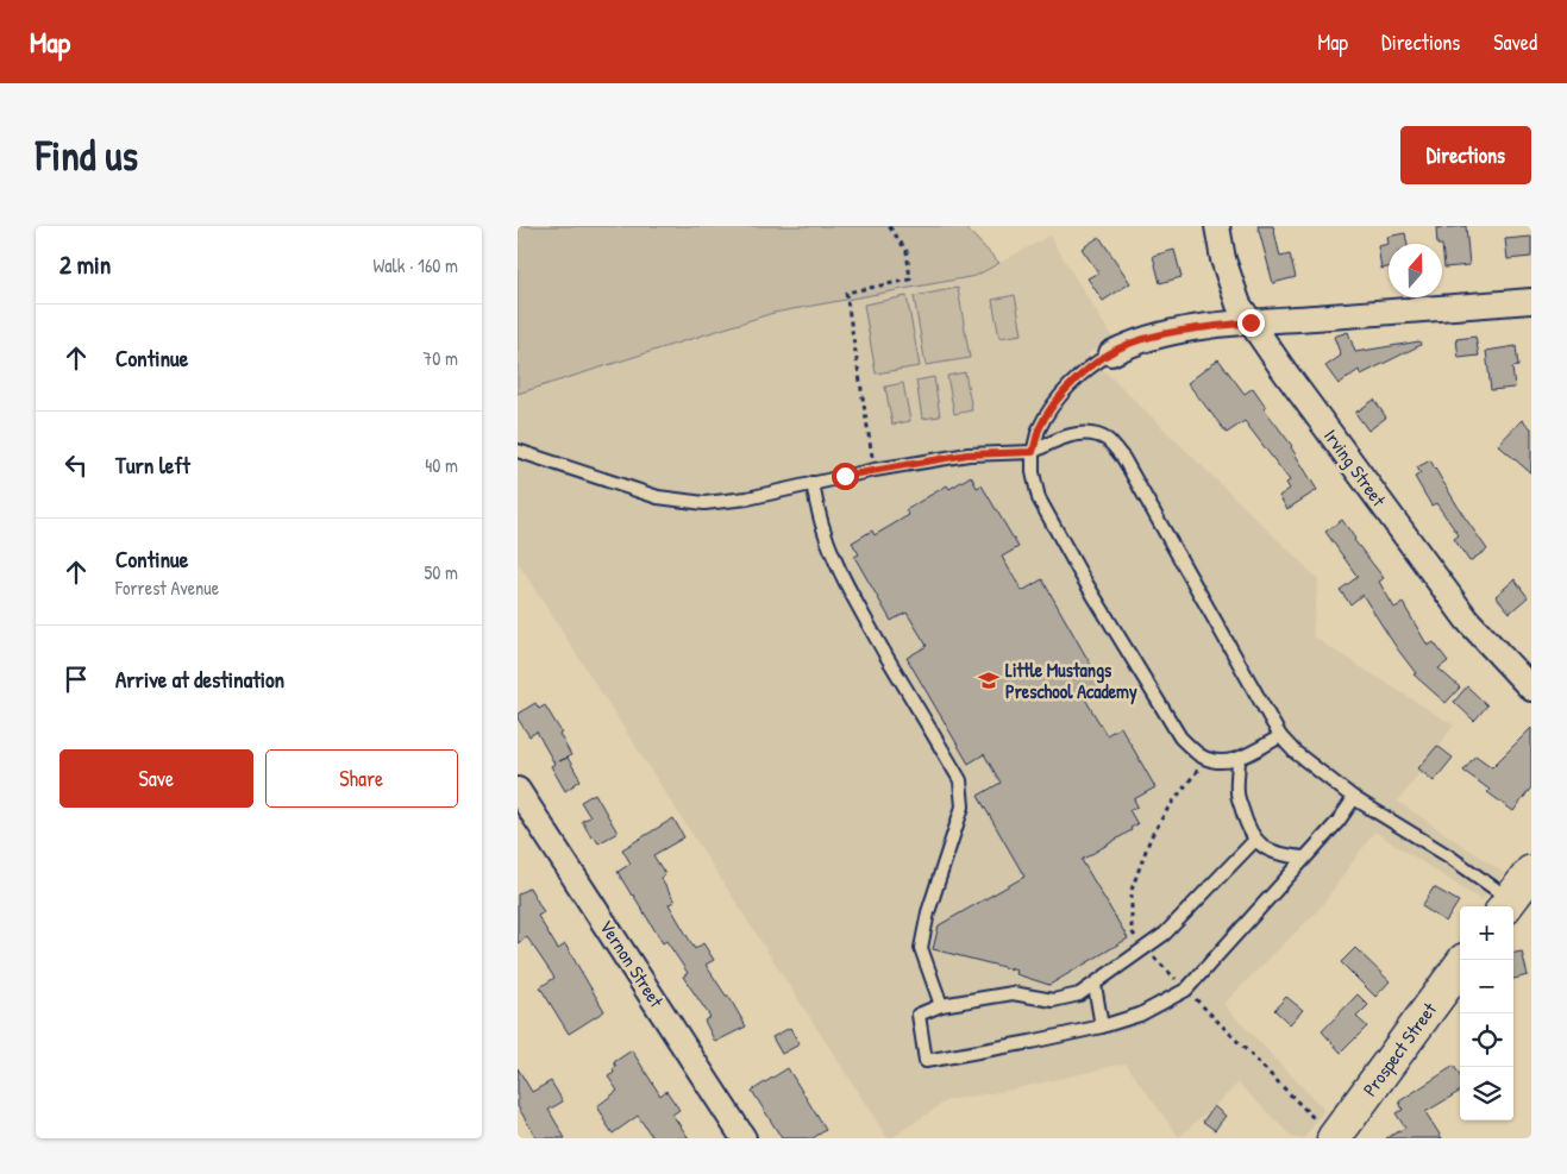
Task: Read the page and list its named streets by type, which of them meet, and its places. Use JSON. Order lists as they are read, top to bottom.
{
  "streets": {
    "street": ["Irving Street", "Vernon Street", "Prospect Street"]
  },
  "places": {
    "school or university": ["Little Mustangs Preschool Academy"]
  },
  "north": "top",
  "page": {
    "header": "Map",
    "nav": ["Map", "Directions", "Saved"],
    "buttons": [
      "Directions",
      ["Save", "Share"]
    ],
    "title": "Find us",
    "heading": ["2 min", "Walk · 160 m"],
    "list": [
      ["Continue", "70 m"],
      ["Turn left", "40 m"],
      ["Continue", "Forrest Avenue", "50 m"],
      "Arrive at destination"
    ],
    "map_buttons": ["+", "−"]
  }
}
